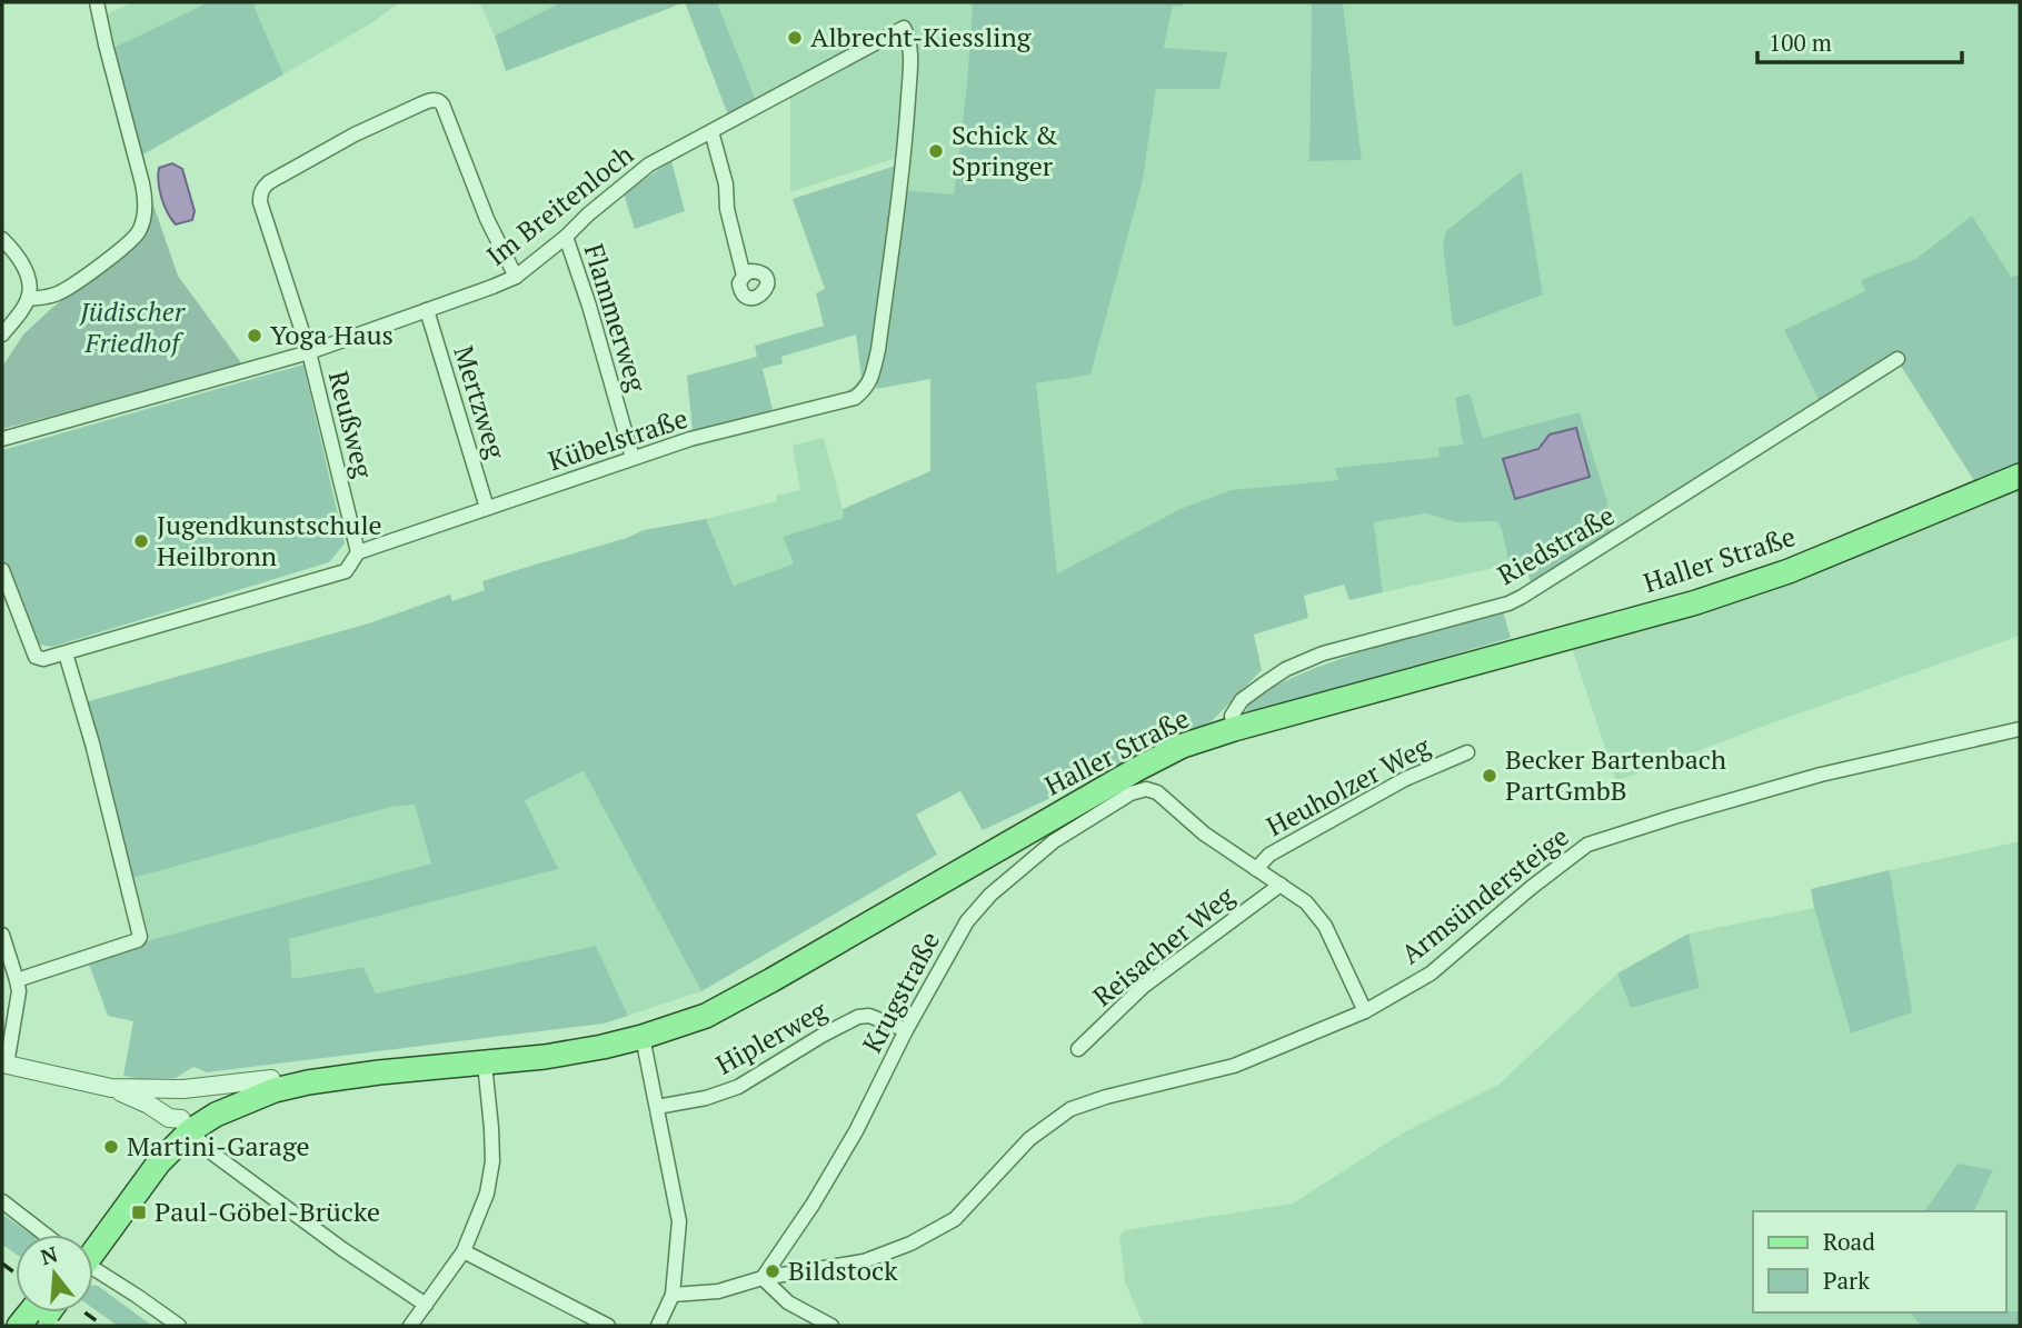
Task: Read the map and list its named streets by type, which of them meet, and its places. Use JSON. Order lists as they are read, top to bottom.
{
  "streets": {
    "main road": ["Haller Straße"],
    "street": [
      "Im Breitenloch",
      "Flammerweg",
      "Mertzweg",
      "Reußweg",
      "Kübelstraße",
      "Riedstraße",
      "Heuholzer Weg",
      "Armsündersteige",
      "Reisacher Weg",
      "Krugstraße",
      "Hiplerweg"
    ]
  },
  "crossings": [
    ["Im Breitenloch", "Flammerweg"],
    ["Im Breitenloch", "Mertzweg"],
    ["Im Breitenloch", "Reußweg"],
    ["Im Breitenloch", "Kübelstraße"],
    ["Flammerweg", "Kübelstraße"],
    ["Mertzweg", "Kübelstraße"],
    ["Reußweg", "Kübelstraße"],
    ["Riedstraße", "Haller Straße"],
    ["Heuholzer Weg", "Krugstraße"],
    ["Armsündersteige", "Krugstraße"],
    ["Krugstraße", "Hiplerweg"]
  ],
  "parks": ["Jüdischer Friedhof"],
  "places": {
    "other": [
      "Albrecht-Kiessling",
      "Schick & Springer",
      "Yoga Haus",
      "Jugendkunstschule Heilbronn",
      "Becker Bartenbach PartGmbB",
      "Martini-Garage",
      "Bildstock"
    ],
    "transit": ["Paul-Göbel-Brücke"]
  },
  "legend": ["Road", "Park"],
  "scale_bar": "100 m",
  "north": "top"
}
